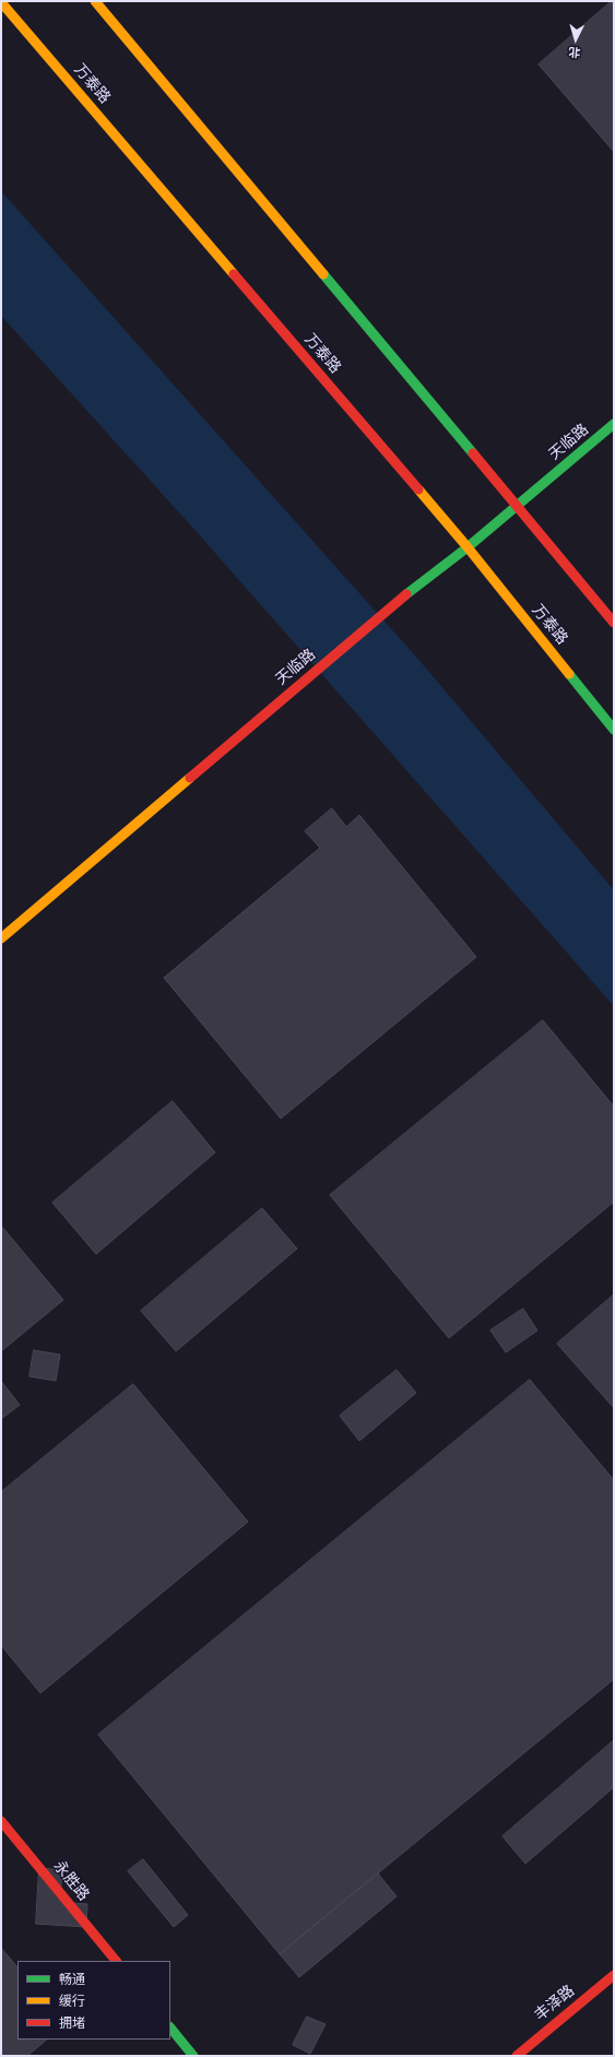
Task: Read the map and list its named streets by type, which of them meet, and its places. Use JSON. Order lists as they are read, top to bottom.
{
  "streets": {
    "main road": [
      "万泰路",
      "天临路",
      "永胜路",
      "丰泽路"
    ]
  },
  "crossings": [
    ["万泰路", "天临路"]
  ],
  "legend": ["畅通", "缓行", "拥堵"],
  "north": "bottom"
}
